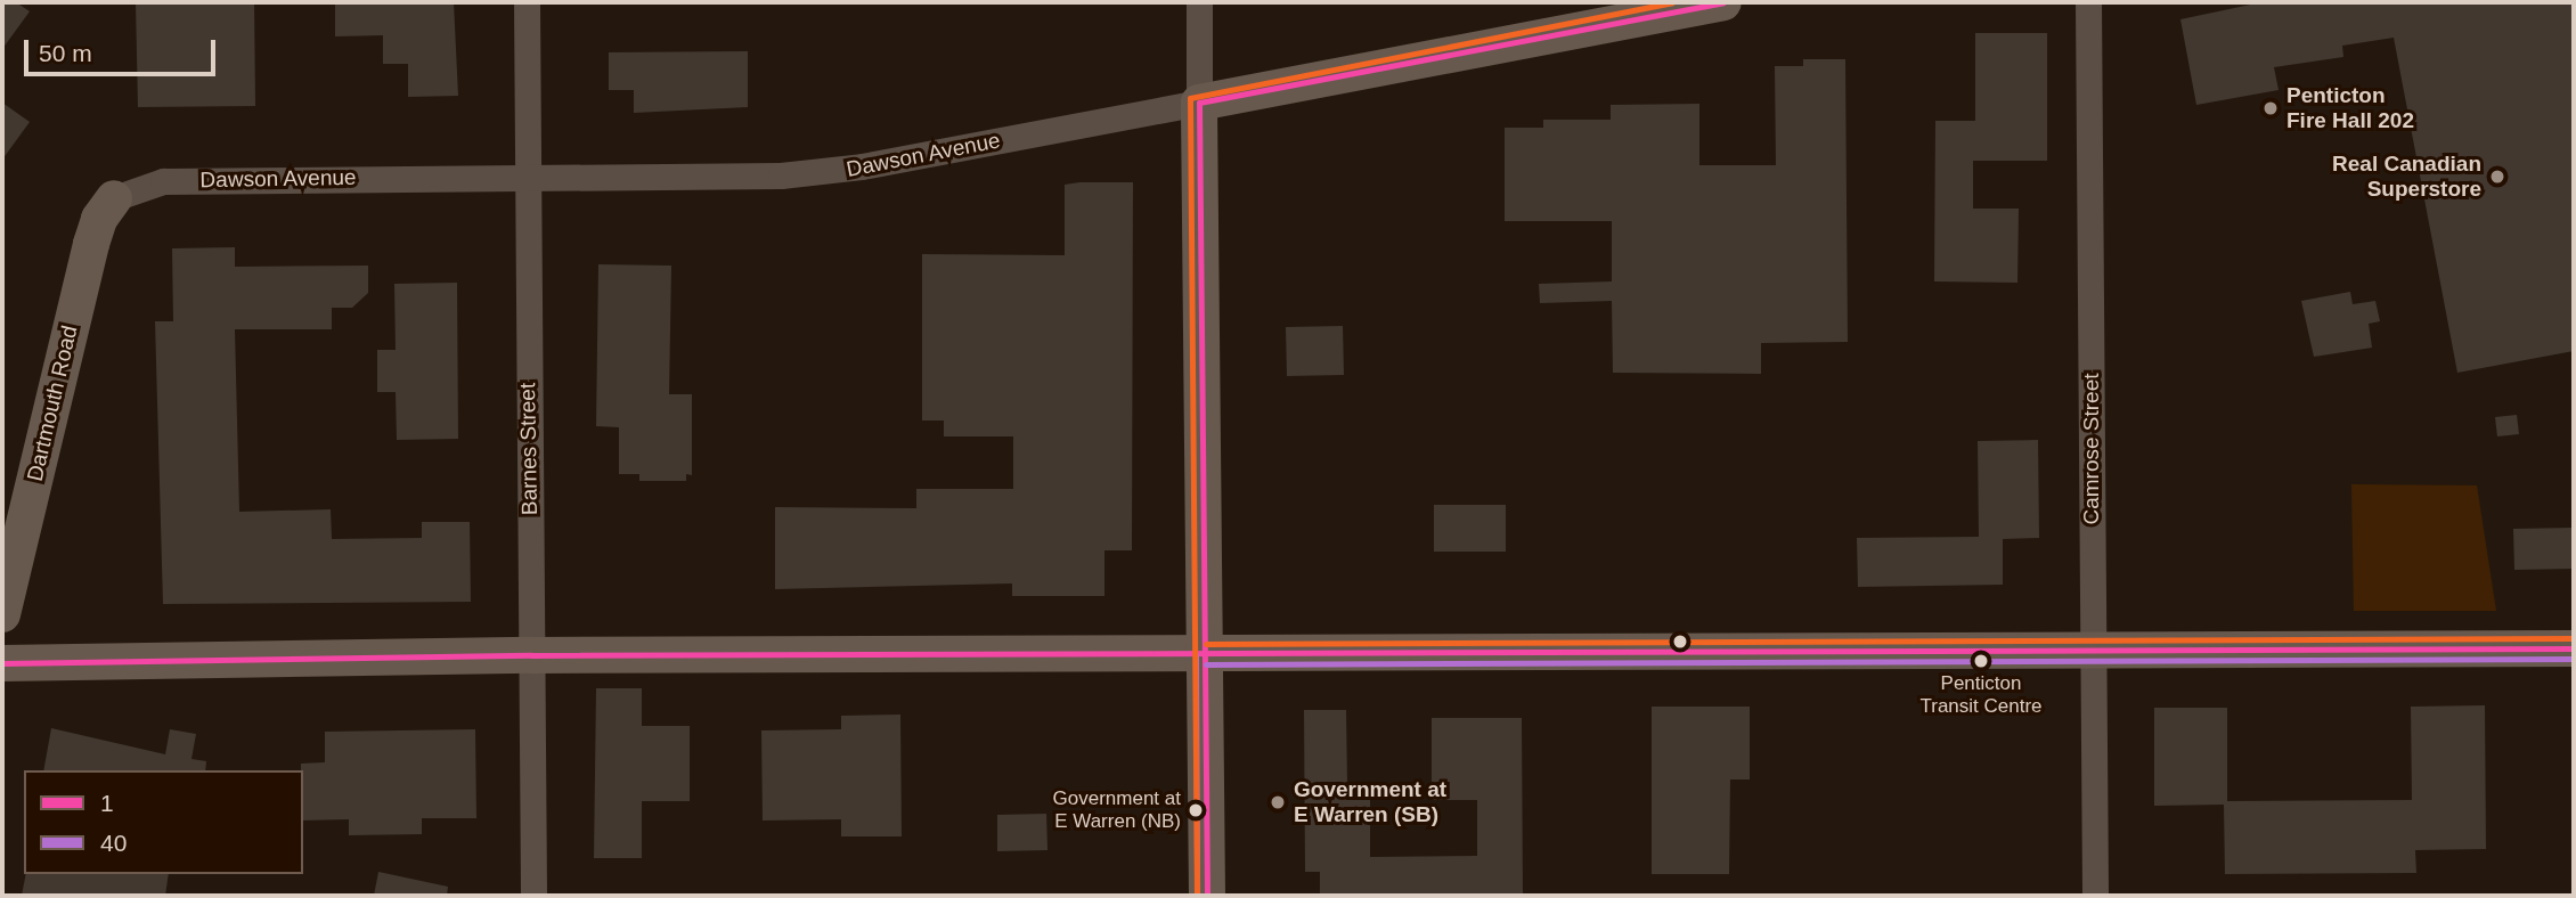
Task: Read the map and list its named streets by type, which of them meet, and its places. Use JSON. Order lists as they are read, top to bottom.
{
  "streets": {
    "street": [
      "Dawson Avenue",
      "Dartmouth Road",
      "Barnes Street",
      "Camrose Street"
    ]
  },
  "crossings": [
    ["Dawson Avenue", "Dartmouth Road"],
    ["Dawson Avenue", "Barnes Street"]
  ],
  "places": [
    "Penticton Fire Hall 202",
    "Real Canadian Superstore",
    "Penticton Transit Centre",
    "Government at E Warren (SB)",
    "Government at E Warren (NB)"
  ],
  "lines": ["transit line 1", "transit line 40"],
  "legend": ["1", "40"],
  "scale_bar": "50 m"
}
